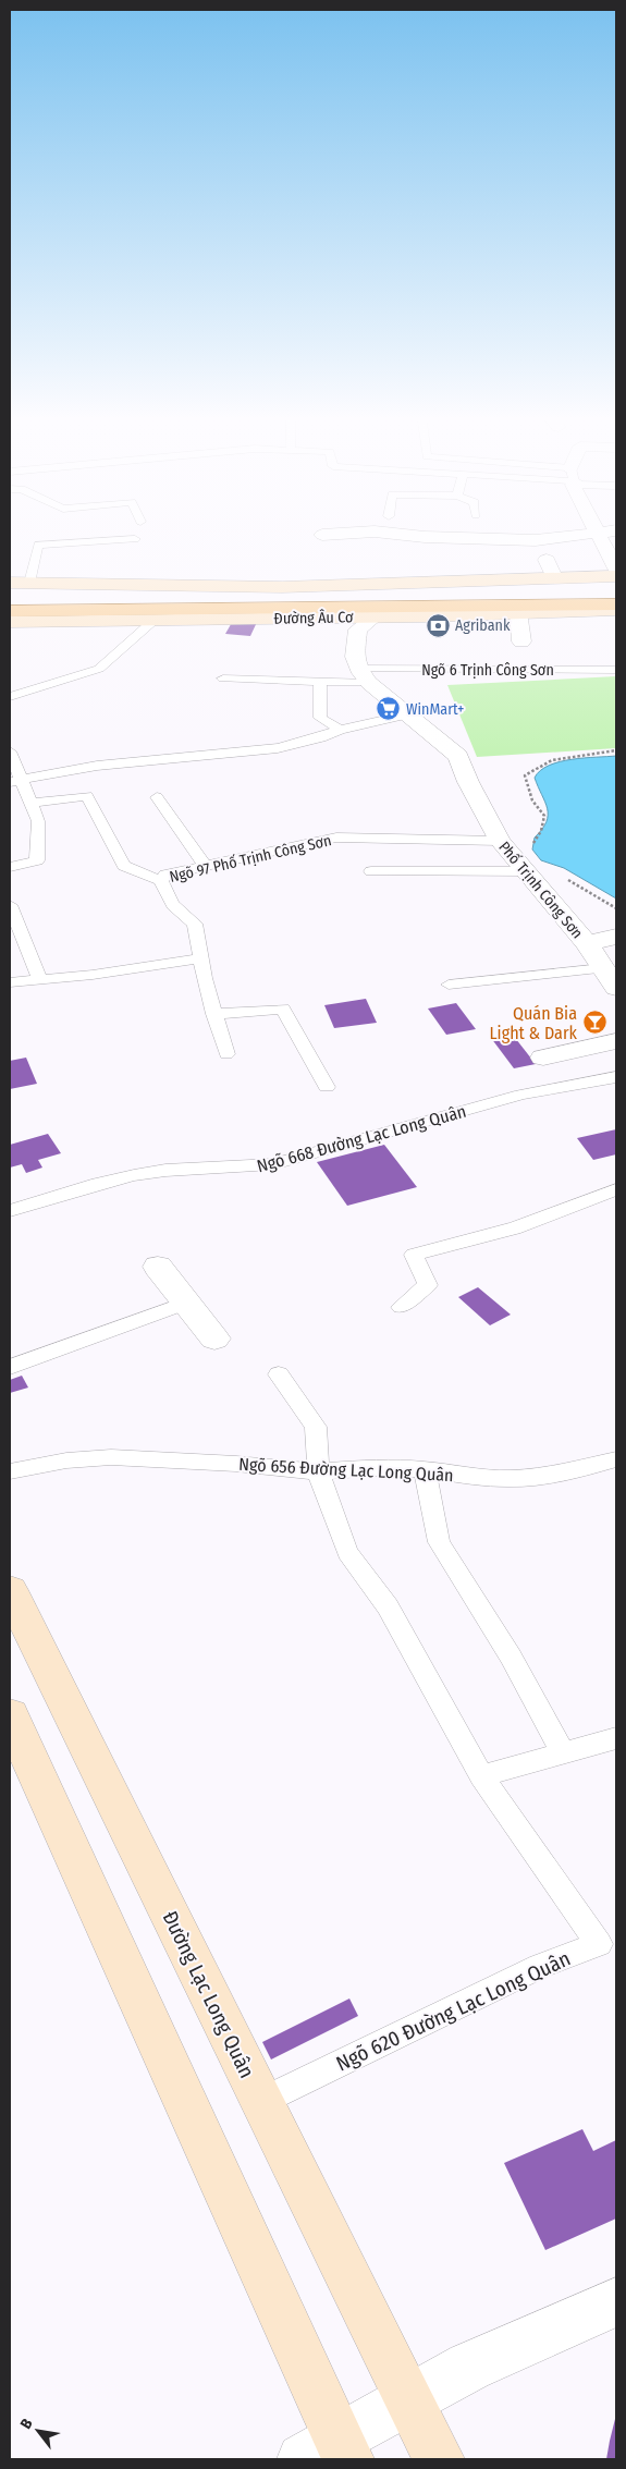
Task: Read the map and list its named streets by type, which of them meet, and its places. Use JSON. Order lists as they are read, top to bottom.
{
  "streets": {
    "main road": ["Đường Âu Cơ"],
    "street": ["Phố Trịnh Công Sơn", "Đường Lạc Long Quân"],
    "lane": [
      "Ngõ 6 Trịnh Công Sơn",
      "Ngõ 97 Phố Trịnh Công Sơn",
      "Ngõ 668 Đường Lạc Long Quân",
      "Ngõ 656 Đường Lạc Long Quân",
      "Ngõ 620 Đường Lạc Long Quân"
    ]
  },
  "crossings": [
    ["Ngõ 6 Trịnh Công Sơn", "Phố Trịnh Công Sơn"],
    ["Ngõ 97 Phố Trịnh Công Sơn", "Phố Trịnh Công Sơn"],
    ["Đường Lạc Long Quân", "Ngõ 620 Đường Lạc Long Quân"]
  ],
  "places": {
    "bank": ["Agribank"],
    "supermarket": ["WinMart+"],
    "bar": ["Quán Bia Light & Dark"]
  },
  "north": "top left"
}
